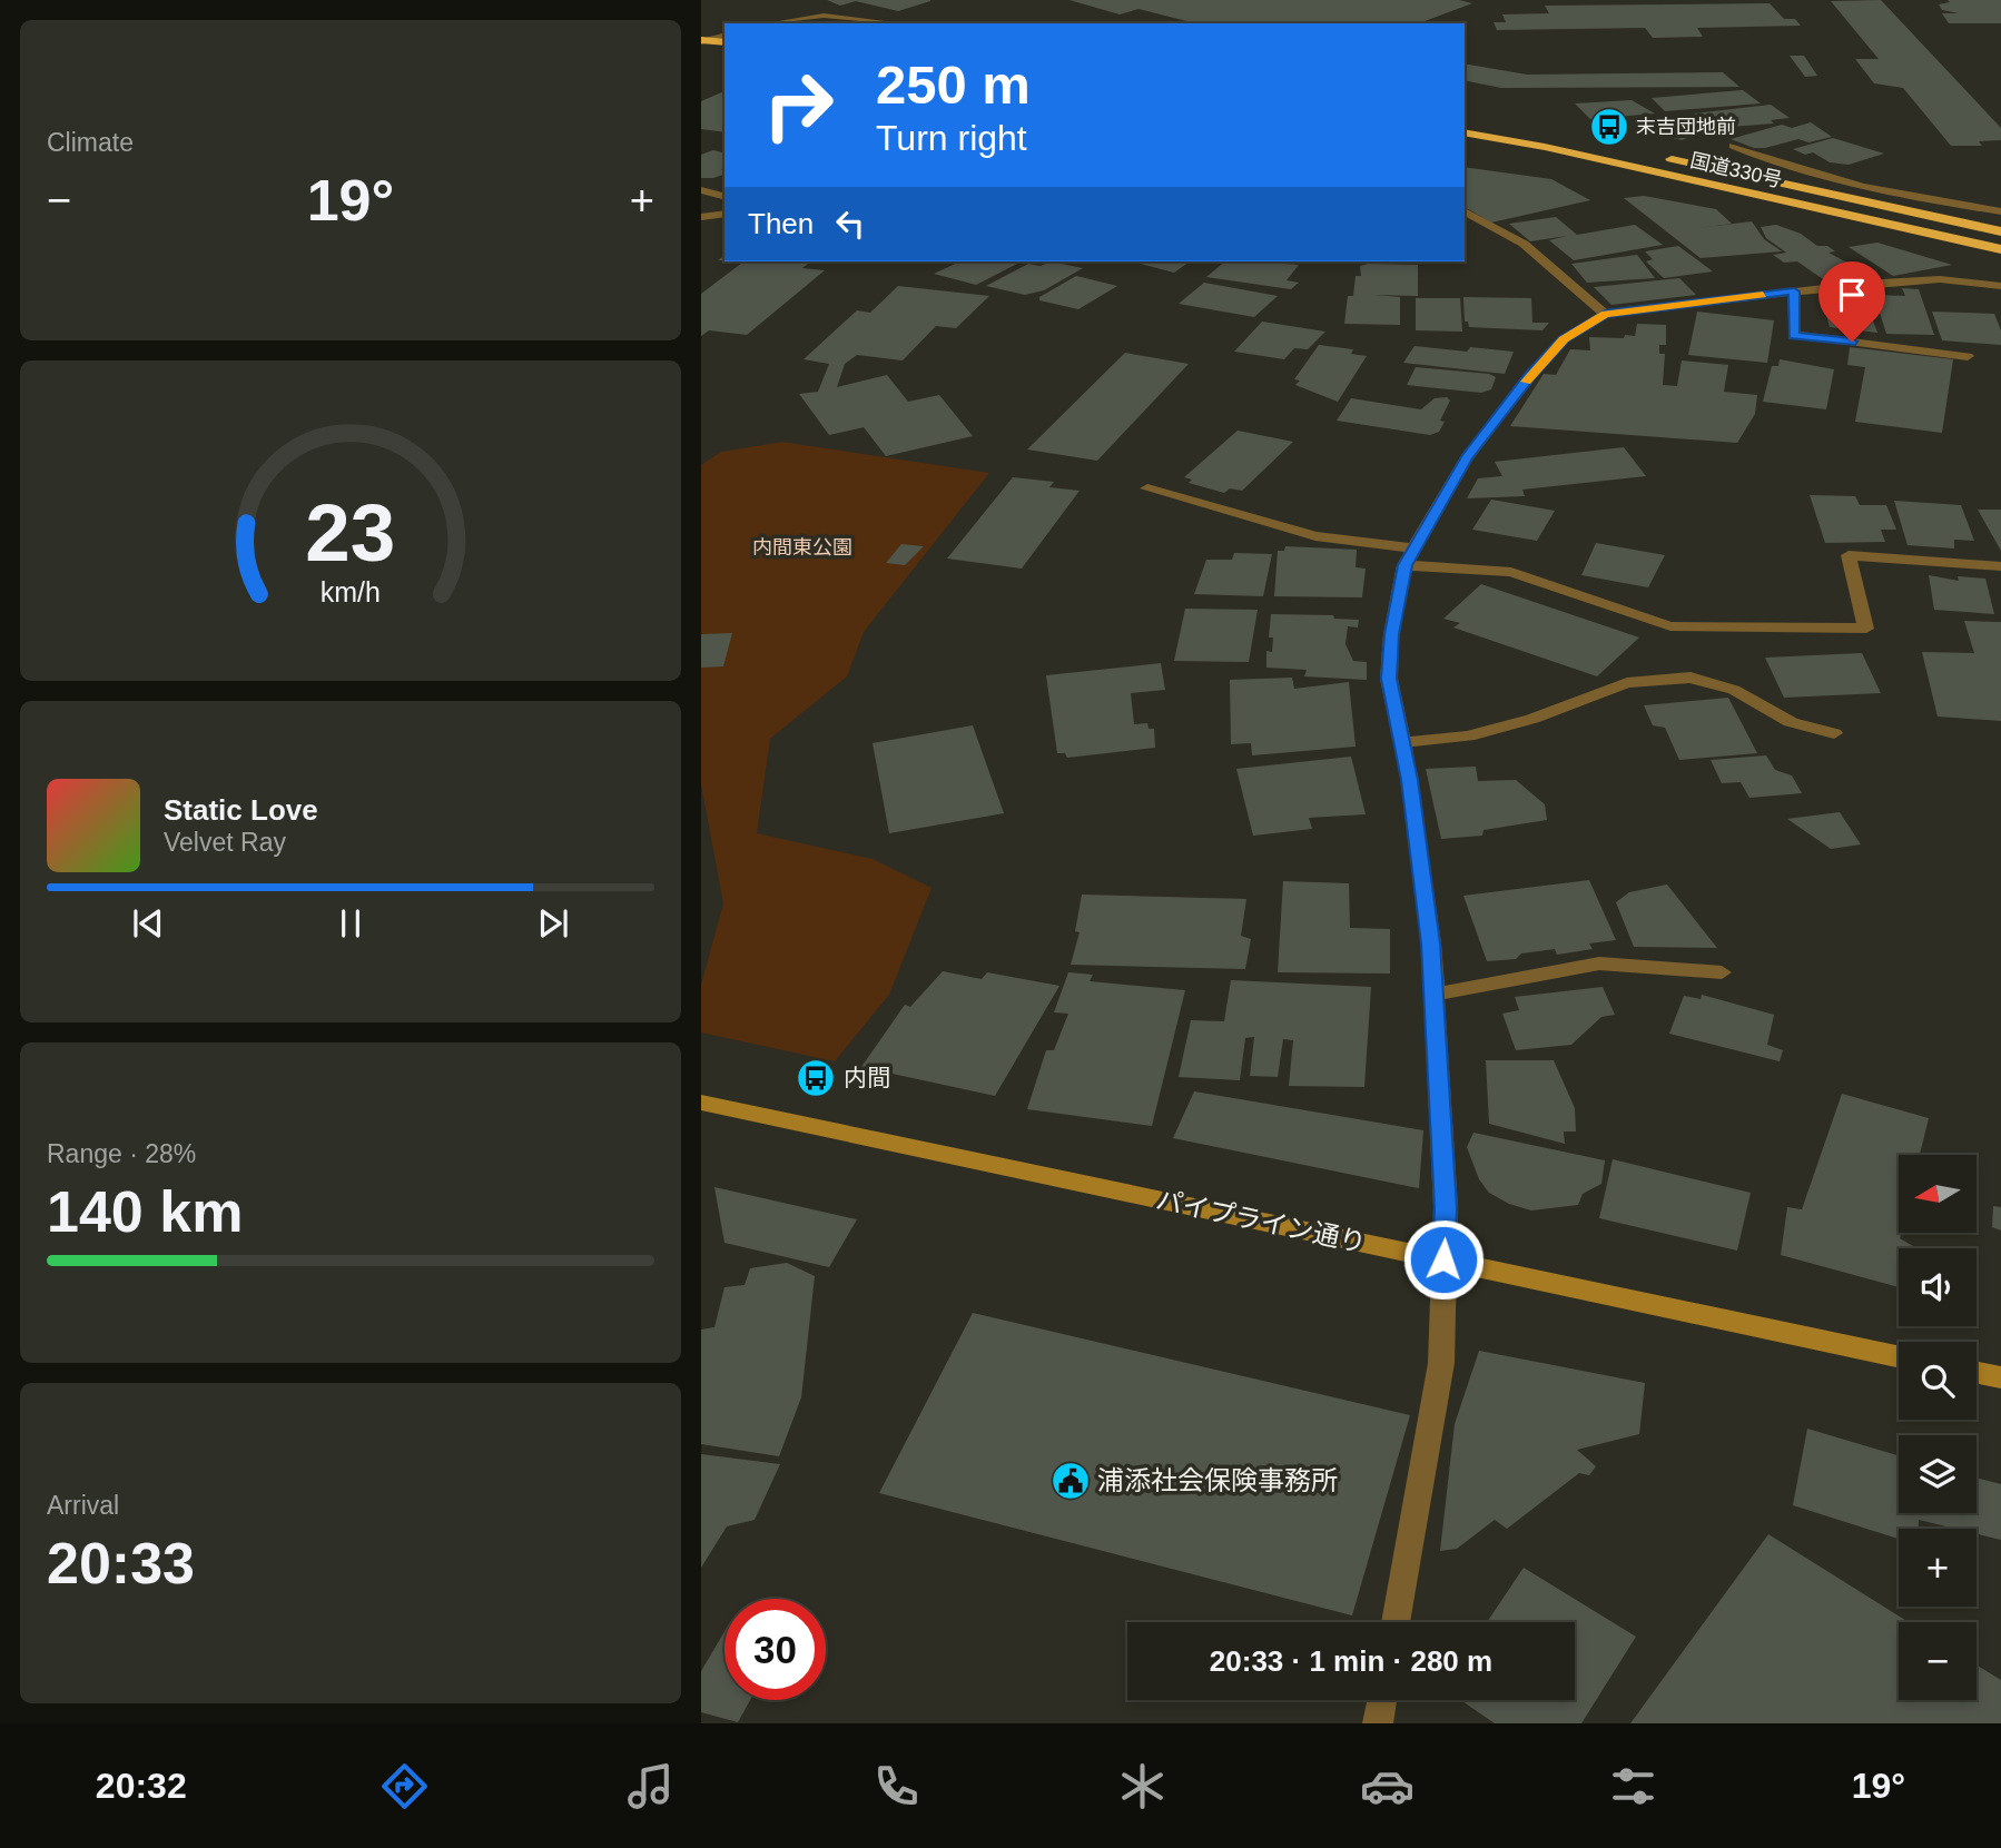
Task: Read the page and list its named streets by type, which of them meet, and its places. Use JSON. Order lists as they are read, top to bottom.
{
  "streets": {
    "highway": ["国道330号"],
    "main road": ["パイプライン通り"]
  },
  "parks": ["内間東公園"],
  "places": {
    "bus stop": ["末吉団地前", "内間"],
    "public building": ["浦添社会保険事務所"]
  },
  "north": "left",
  "page": {
    "tile": [
      "Climate",
      ["Range · 28%", "140 km"],
      ["Arrival", "20:33"]
    ],
    "turn": ["250 m", "Turn right"],
    "heat": ["−", "19°", "+"],
    "then": "Then",
    "song": ["Static Love", "Velvet Ray"],
    "map_buttons": ["+", "−"],
    "limit": "30",
    "trip": "20:33 · 1 min · 280 m",
    "tabs": ["20:32", "19°"],
    "gauge": ["23", "km/h"]
  }
}
